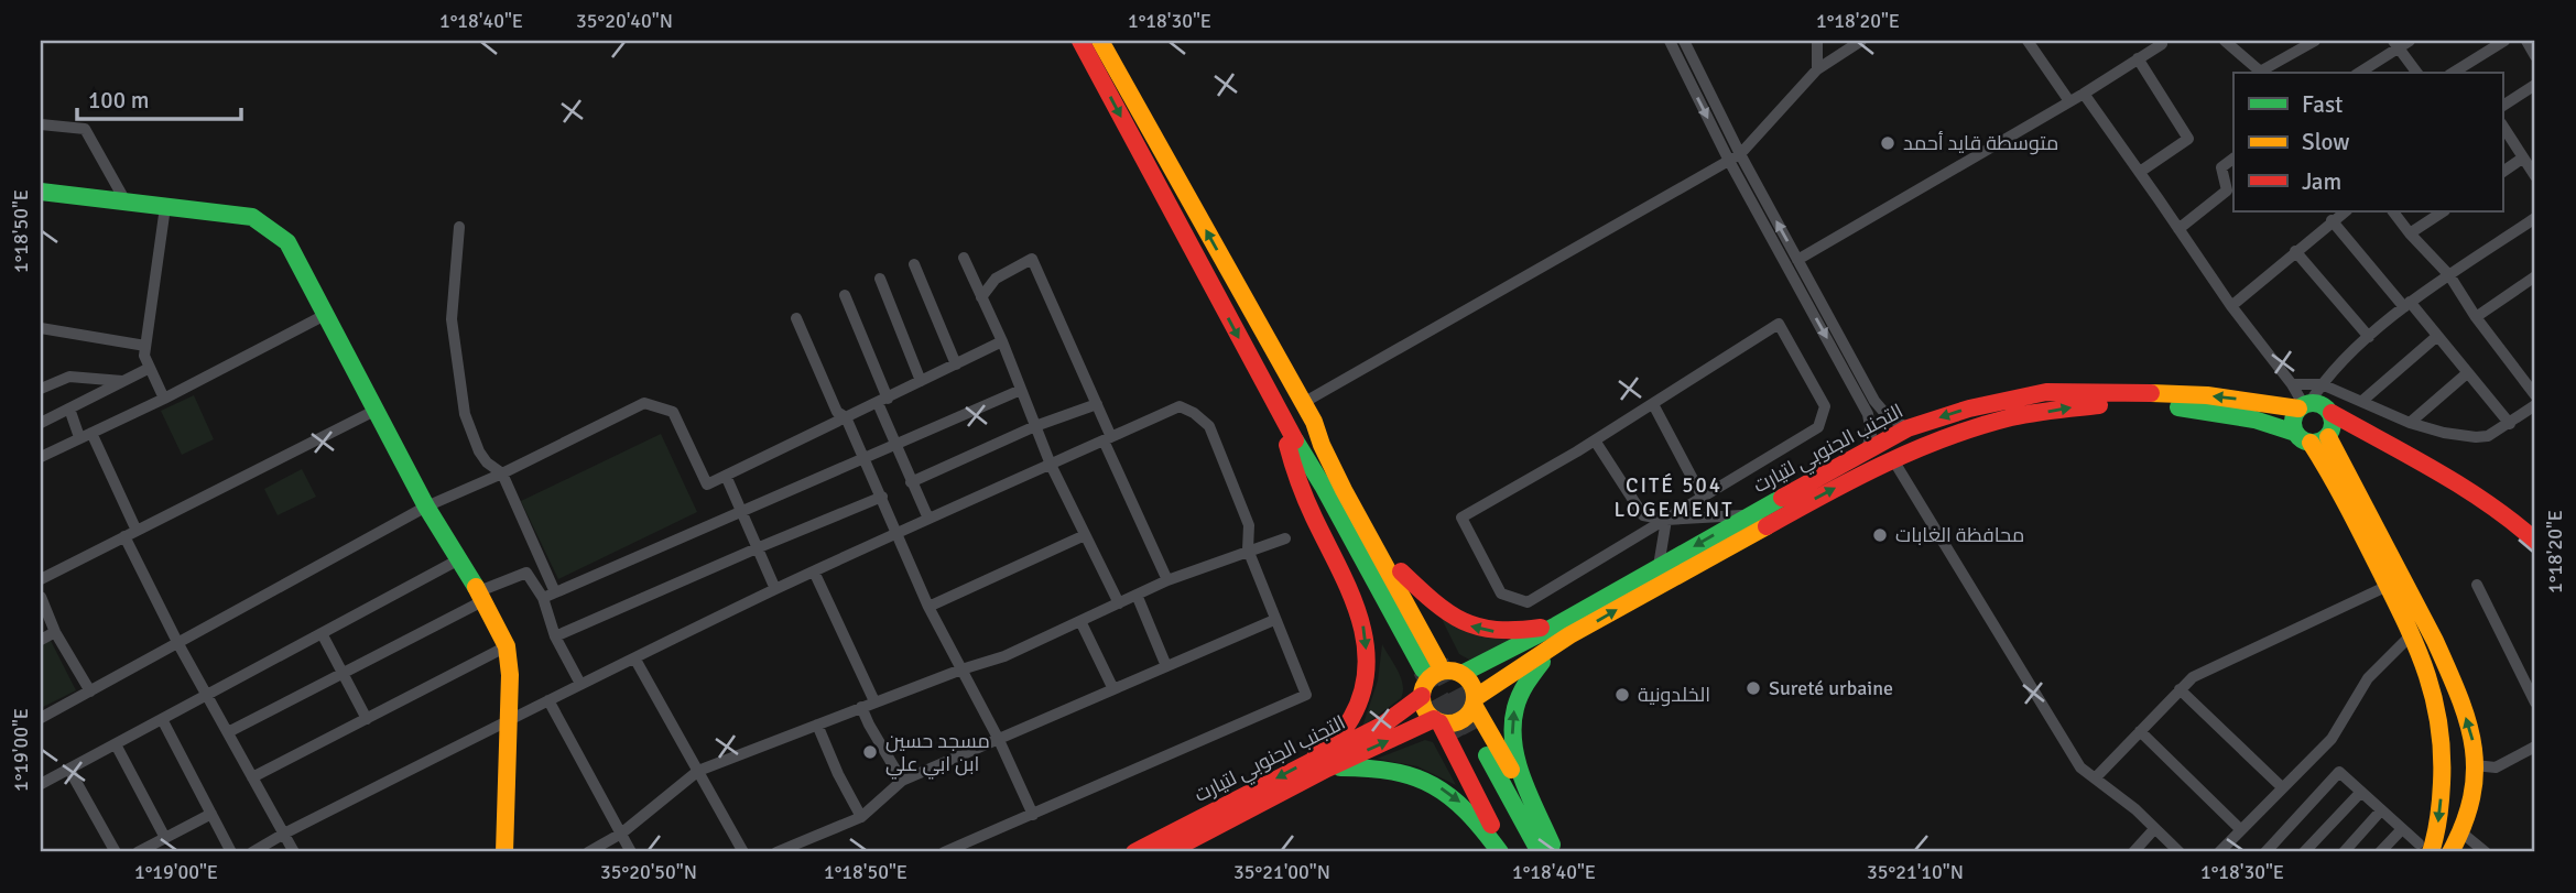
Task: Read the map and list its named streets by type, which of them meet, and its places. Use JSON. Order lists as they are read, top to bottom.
{
  "streets": {
    "main road": ["التجنب الجنوبي لتيارت"]
  },
  "districts": ["CITÉ 504 LOGEMENT"],
  "places": [
    "متوسطة قايد أحمد",
    "محافظة الغابات",
    "Sureté urbaine",
    "الخلدونية",
    "مسجد حسين ابن ابي علي"
  ],
  "legend": ["Fast", "Slow", "Jam"],
  "scale_bar": "100 m",
  "coordinates": [
    "1°18'40\"E",
    "35°20'40\"N",
    "1°18'30\"E",
    "1°18'20\"E",
    "1°18'50\"E",
    "1°19'00\"E",
    "35°20'50\"N",
    "35°21'00\"N",
    "35°21'10\"N"
  ]
}
